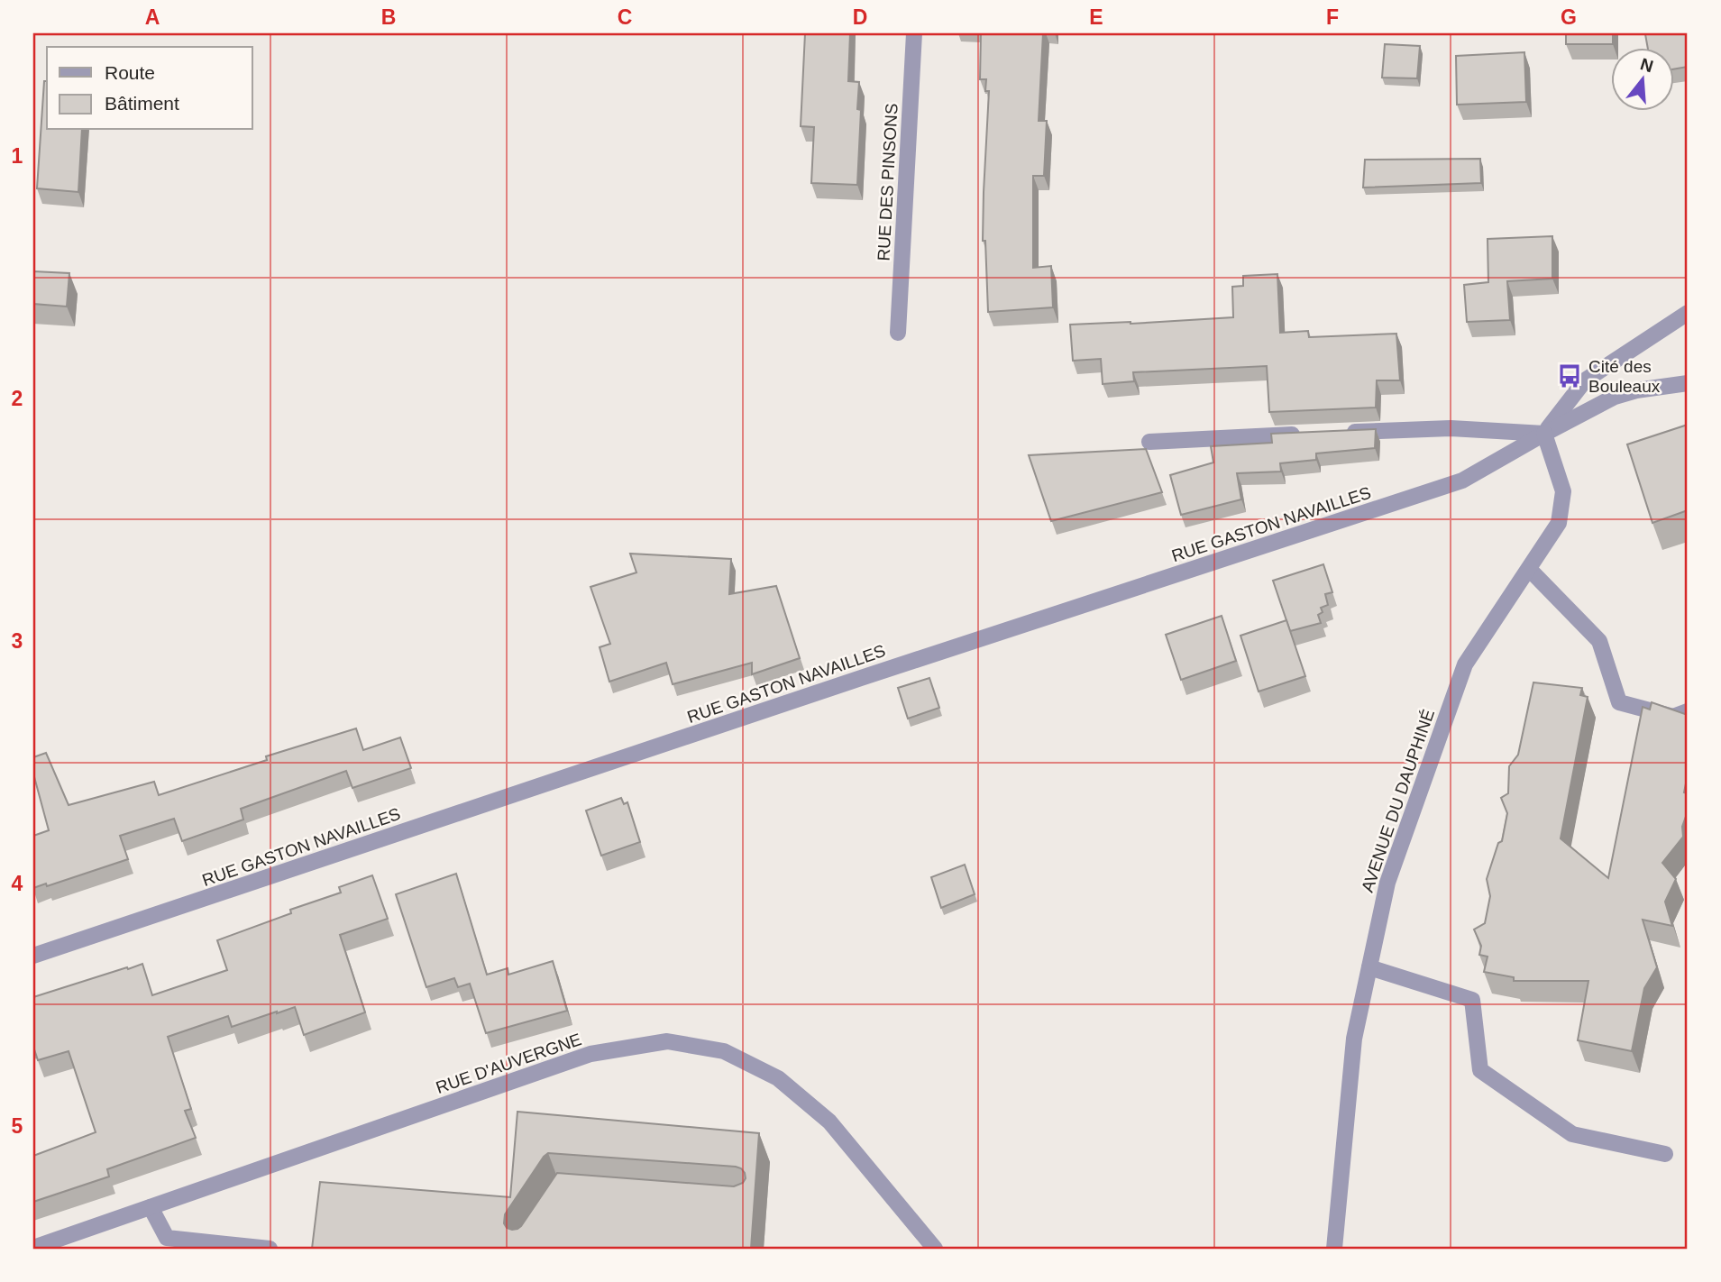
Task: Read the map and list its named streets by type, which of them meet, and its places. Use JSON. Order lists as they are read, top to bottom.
{
  "streets": {
    "street": [
      "RUE DES PINSONS",
      "RUE GASTON NAVAILLES",
      "AVENUE DU DAUPHINÉ",
      "RUE D'AUVERGNE"
    ]
  },
  "crossings": [
    ["RUE GASTON NAVAILLES", "AVENUE DU DAUPHINÉ"]
  ],
  "places": {
    "bus stop": ["Cité des Bouleaux"]
  },
  "legend": ["Route", "Bâtiment"],
  "north": "top",
  "grid": {
    "columns": [
      "A",
      "B",
      "C",
      "D",
      "E",
      "F",
      "G"
    ],
    "rows": [
      "1",
      "2",
      "3",
      "4",
      "5"
    ]
  }
}
